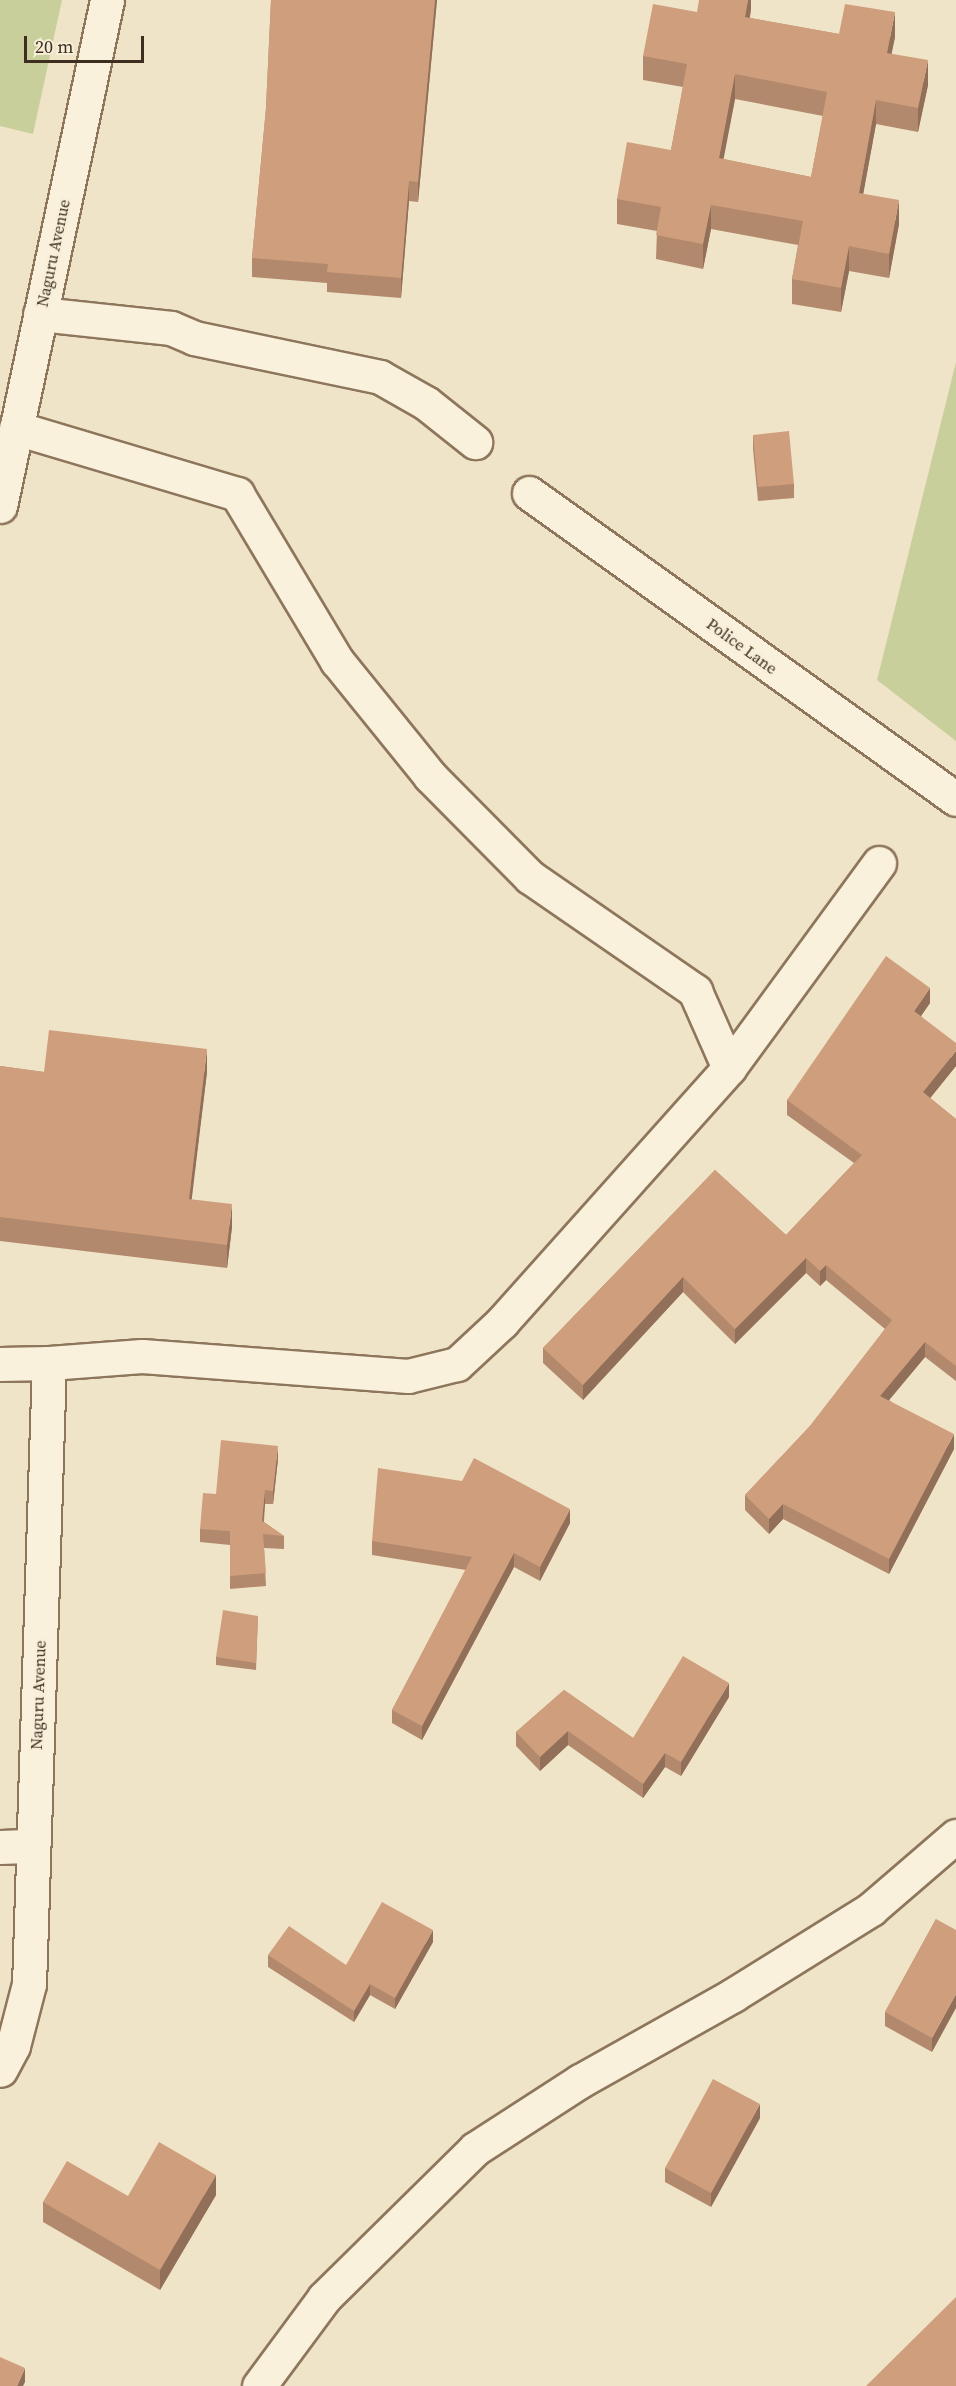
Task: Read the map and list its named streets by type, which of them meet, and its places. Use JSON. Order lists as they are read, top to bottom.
{
  "streets": {
    "street": ["Naguru Avenue", "Police Lane"]
  },
  "scale_bar": "20 m"
}
